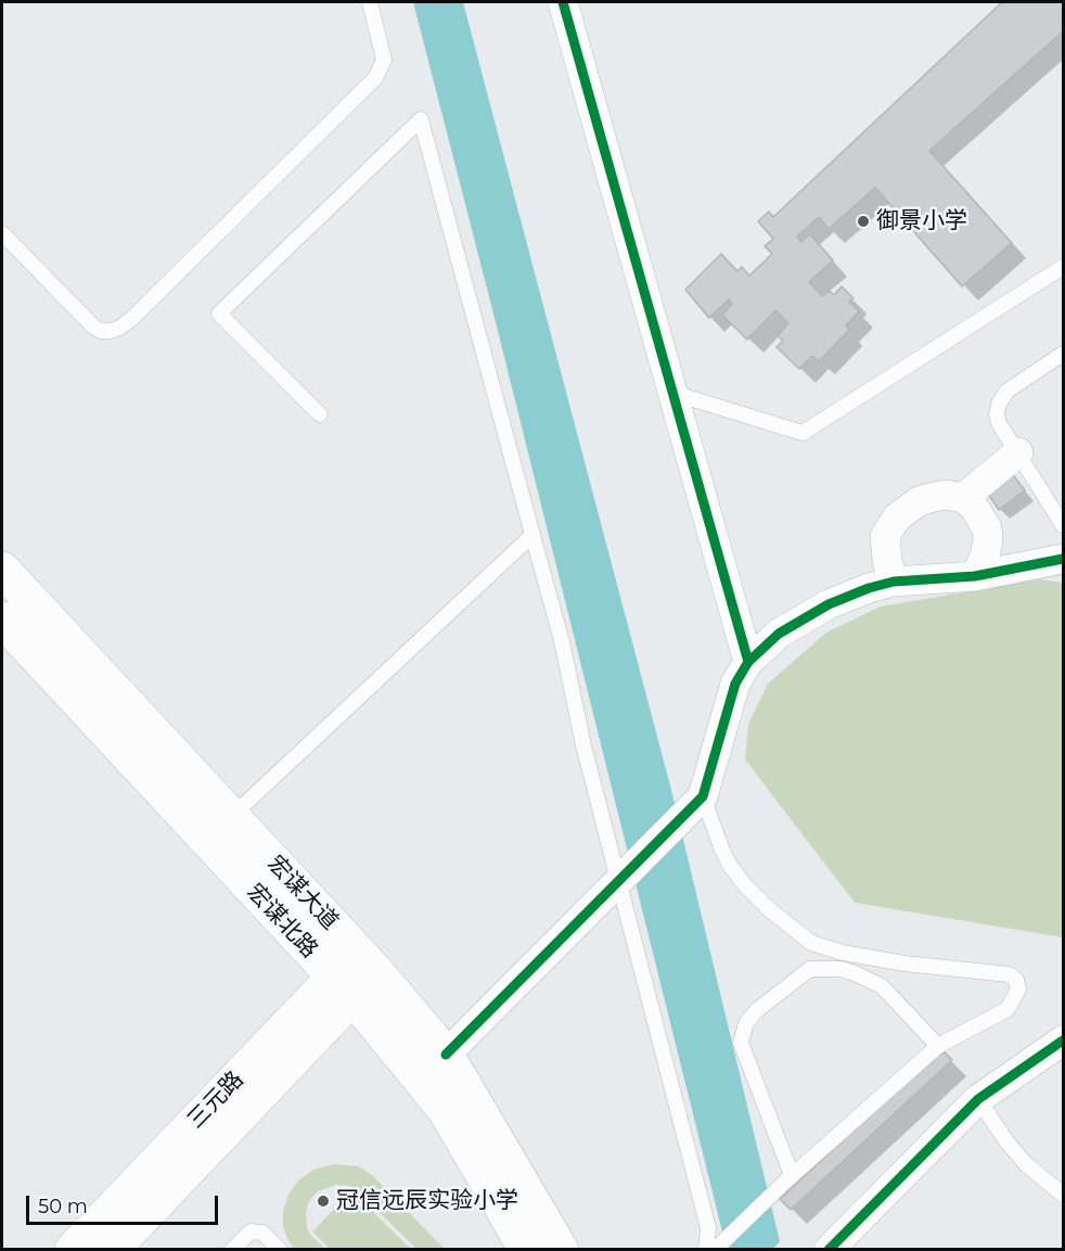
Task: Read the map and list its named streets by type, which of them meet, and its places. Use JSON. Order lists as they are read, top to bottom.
{
  "streets": {
    "main road": ["宏谋大道", "宏谋北路", "三元路"]
  },
  "crossings": [
    ["宏谋大道", "宏谋北路"],
    ["宏谋大道", "三元路"],
    ["宏谋北路", "三元路"]
  ],
  "places": ["御景小学", "冠信远辰实验小学"],
  "scale_bar": "50 m"
}
